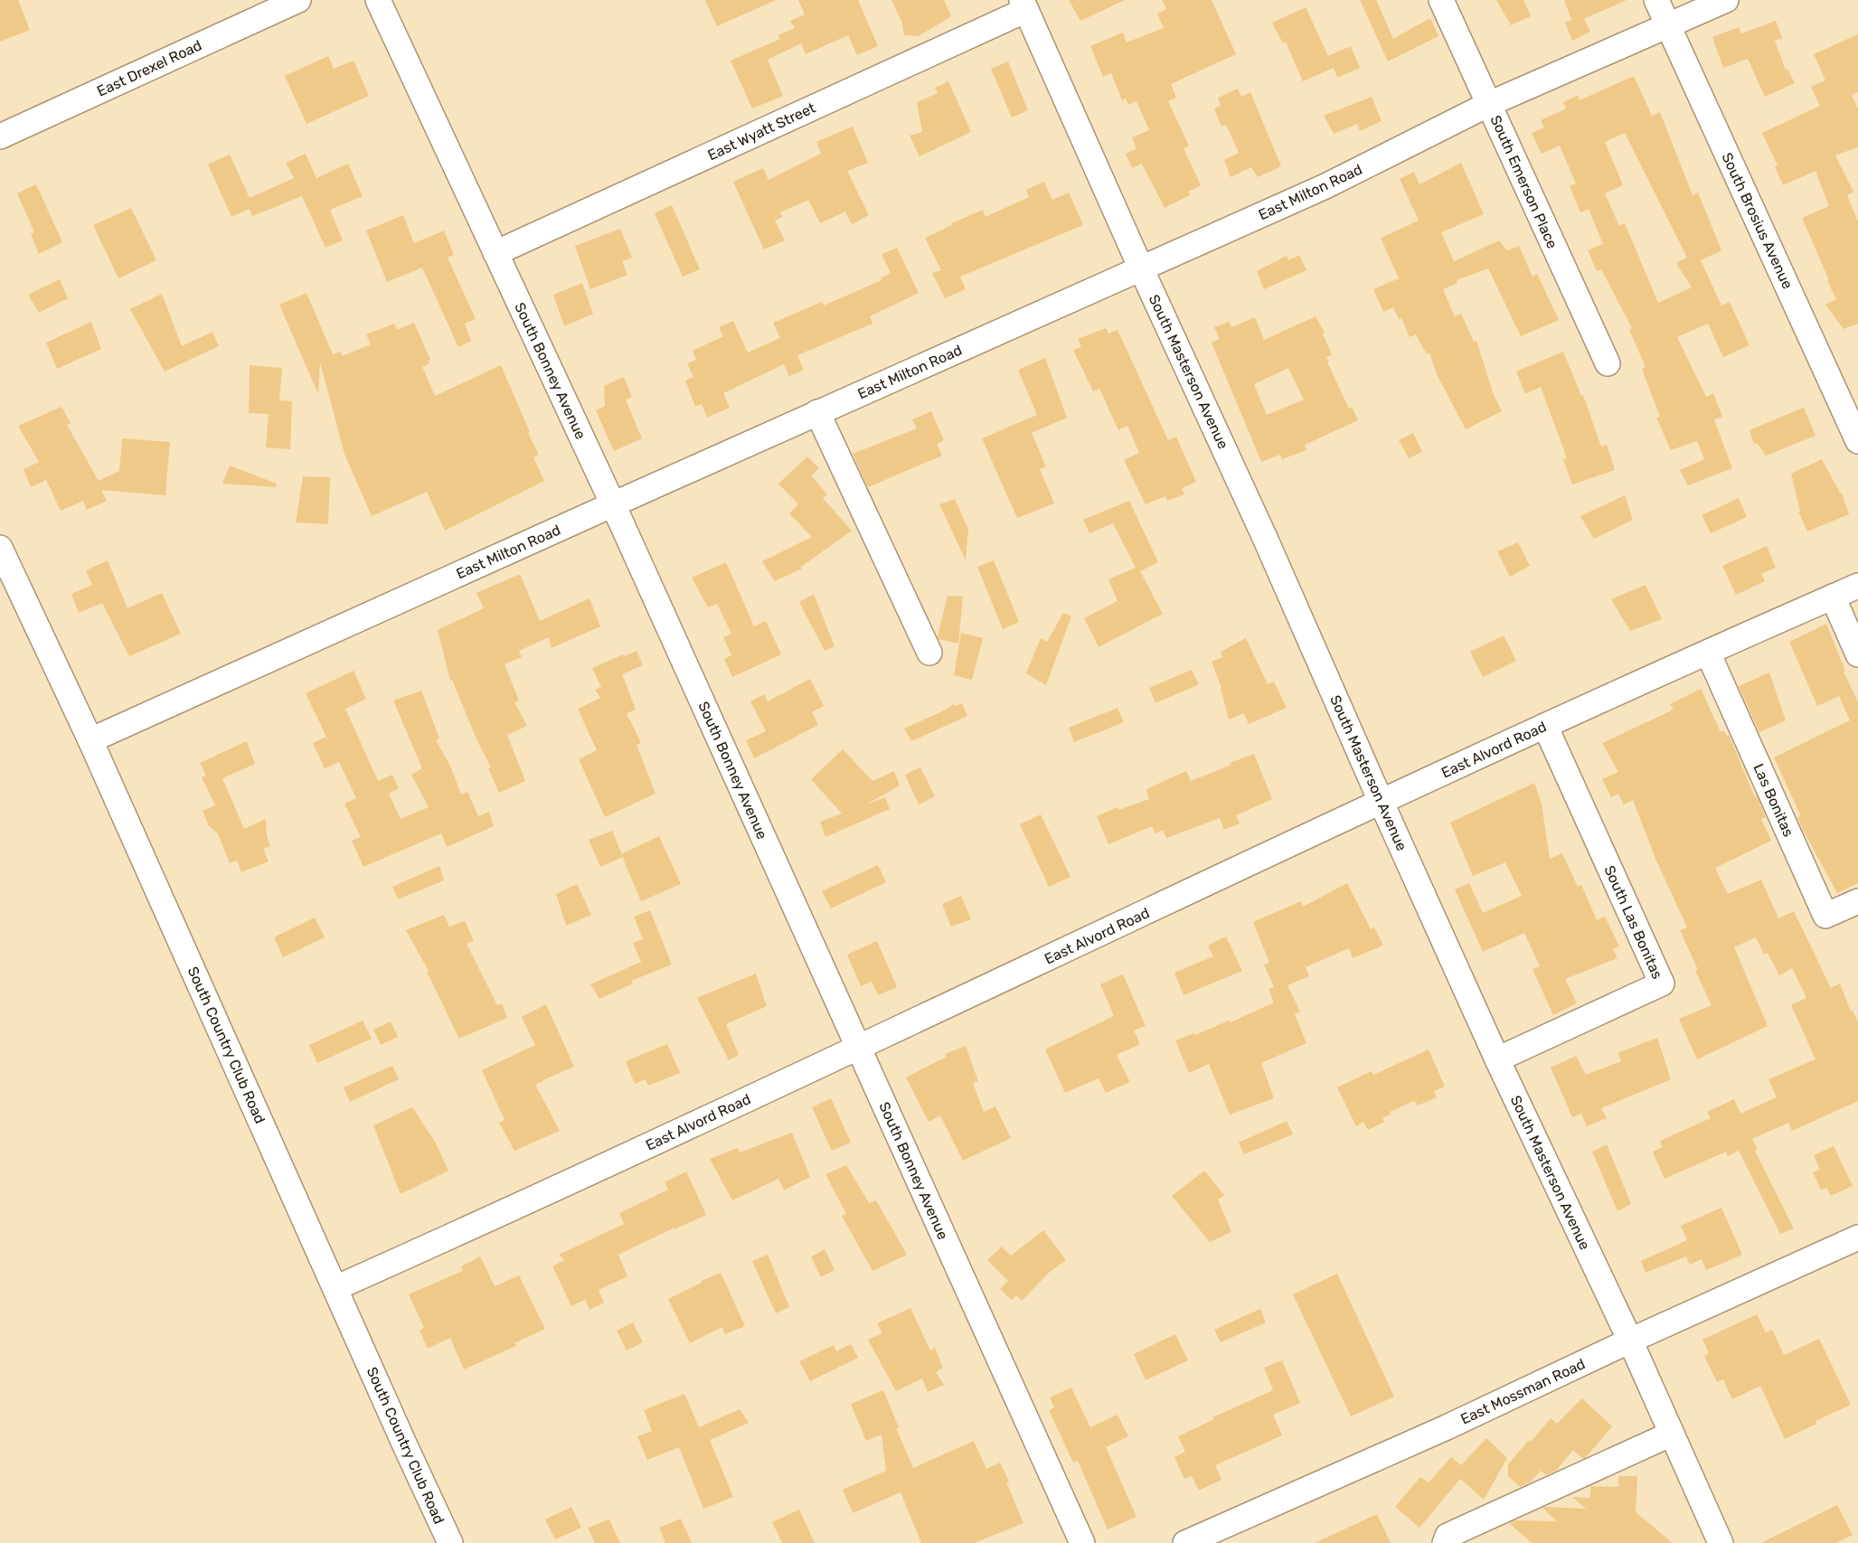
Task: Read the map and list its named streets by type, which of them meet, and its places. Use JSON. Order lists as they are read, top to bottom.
{
  "streets": {
    "street": [
      "East Drexel Road",
      "East Wyatt Street",
      "South Emerson Place",
      "East Milton Road",
      "South Brosius Avenue",
      "South Bonney Avenue",
      "South Masterson Avenue",
      "East Alvord Road",
      "Las Bonitas",
      "South Las Bonitas",
      "South Country Club Road",
      "East Mossman Road"
    ]
  },
  "crossings": [
    ["East Wyatt Street", "South Bonney Avenue"],
    ["East Wyatt Street", "South Masterson Avenue"],
    ["South Emerson Place", "East Milton Road"],
    ["East Milton Road", "South Brosius Avenue"],
    ["East Milton Road", "South Bonney Avenue"],
    ["East Milton Road", "South Masterson Avenue"],
    ["East Milton Road", "South Country Club Road"],
    ["South Bonney Avenue", "East Alvord Road"],
    ["South Masterson Avenue", "East Alvord Road"],
    ["South Masterson Avenue", "South Las Bonitas"],
    ["South Masterson Avenue", "East Mossman Road"],
    ["East Alvord Road", "Las Bonitas"],
    ["East Alvord Road", "South Las Bonitas"],
    ["East Alvord Road", "South Country Club Road"]
  ]
}
